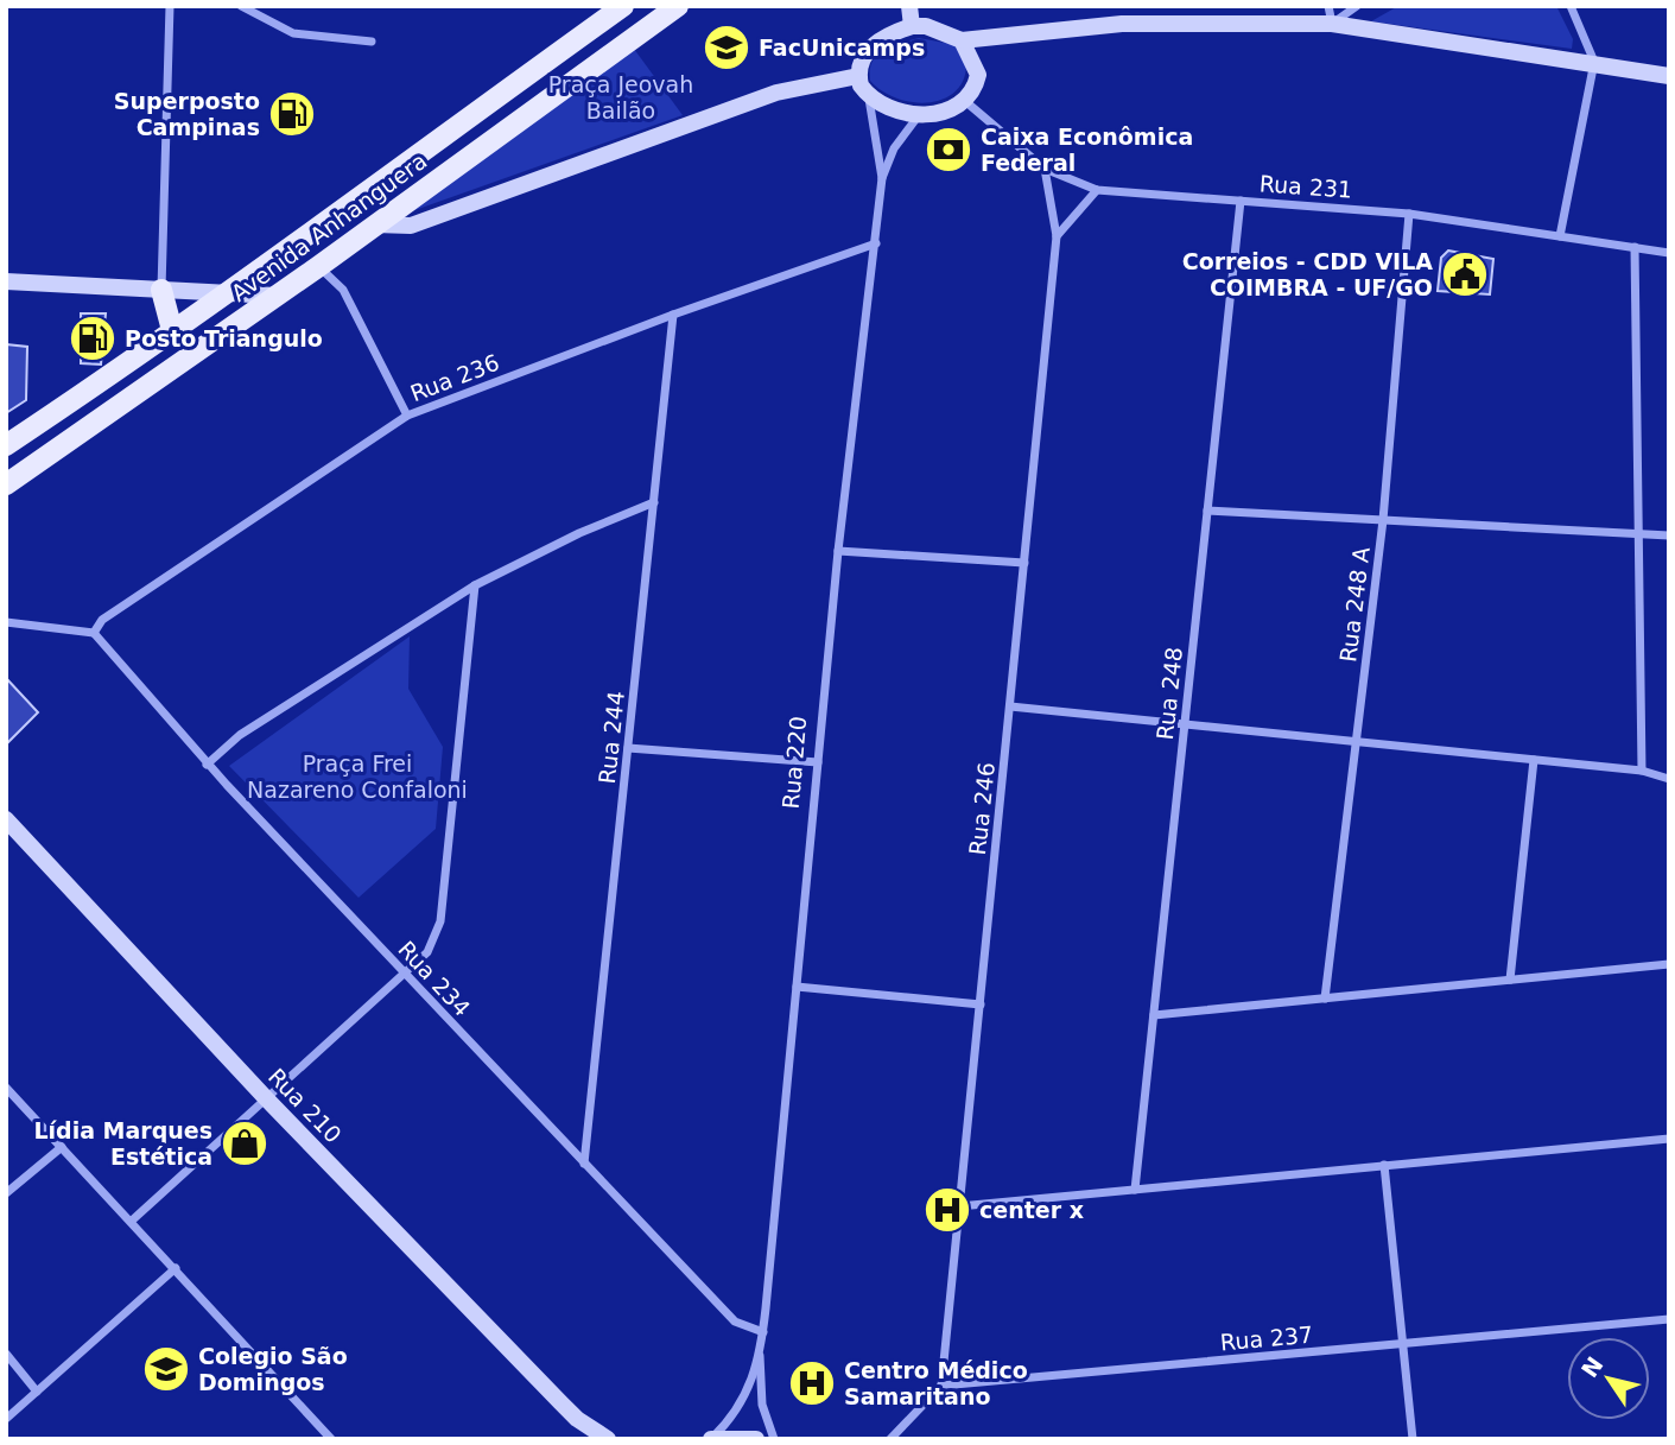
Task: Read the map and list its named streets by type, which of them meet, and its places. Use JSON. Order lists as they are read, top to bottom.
{
  "streets": {
    "main road": ["Avenida Anhanguera"],
    "street": [
      "Rua 231",
      "Rua 236",
      "Rua 248 A",
      "Rua 248",
      "Rua 244",
      "Rua 220",
      "Rua 246",
      "Rua 234",
      "Rua 210",
      "Rua 237"
    ]
  },
  "crossings": [
    ["Rua 231", "Rua 248 A"],
    ["Rua 231", "Rua 248"],
    ["Rua 231", "Rua 220"],
    ["Rua 231", "Rua 246"],
    ["Rua 236", "Rua 244"],
    ["Rua 236", "Rua 220"],
    ["Rua 236", "Rua 234"],
    ["Rua 244", "Rua 234"],
    ["Rua 220", "Rua 234"],
    ["Rua 246", "Rua 237"]
  ],
  "parks": ["Praça Jeovah Bailão", "Praça Frei Nazareno Confaloni"],
  "places": {
    "school or university": ["FacUnicamps", "Colegio São Domingos"],
    "fuel station": ["Superposto Campinas", "Posto Triangulo"],
    "bank": ["Caixa Econômica Federal"],
    "public building": ["Correios - CDD VILA COIMBRA - UF/GO"],
    "shop": ["Lídia Marques Estética"],
    "hospital": ["center x", "Centro Médico Samaritano"]
  },
  "north": "top left"
}
